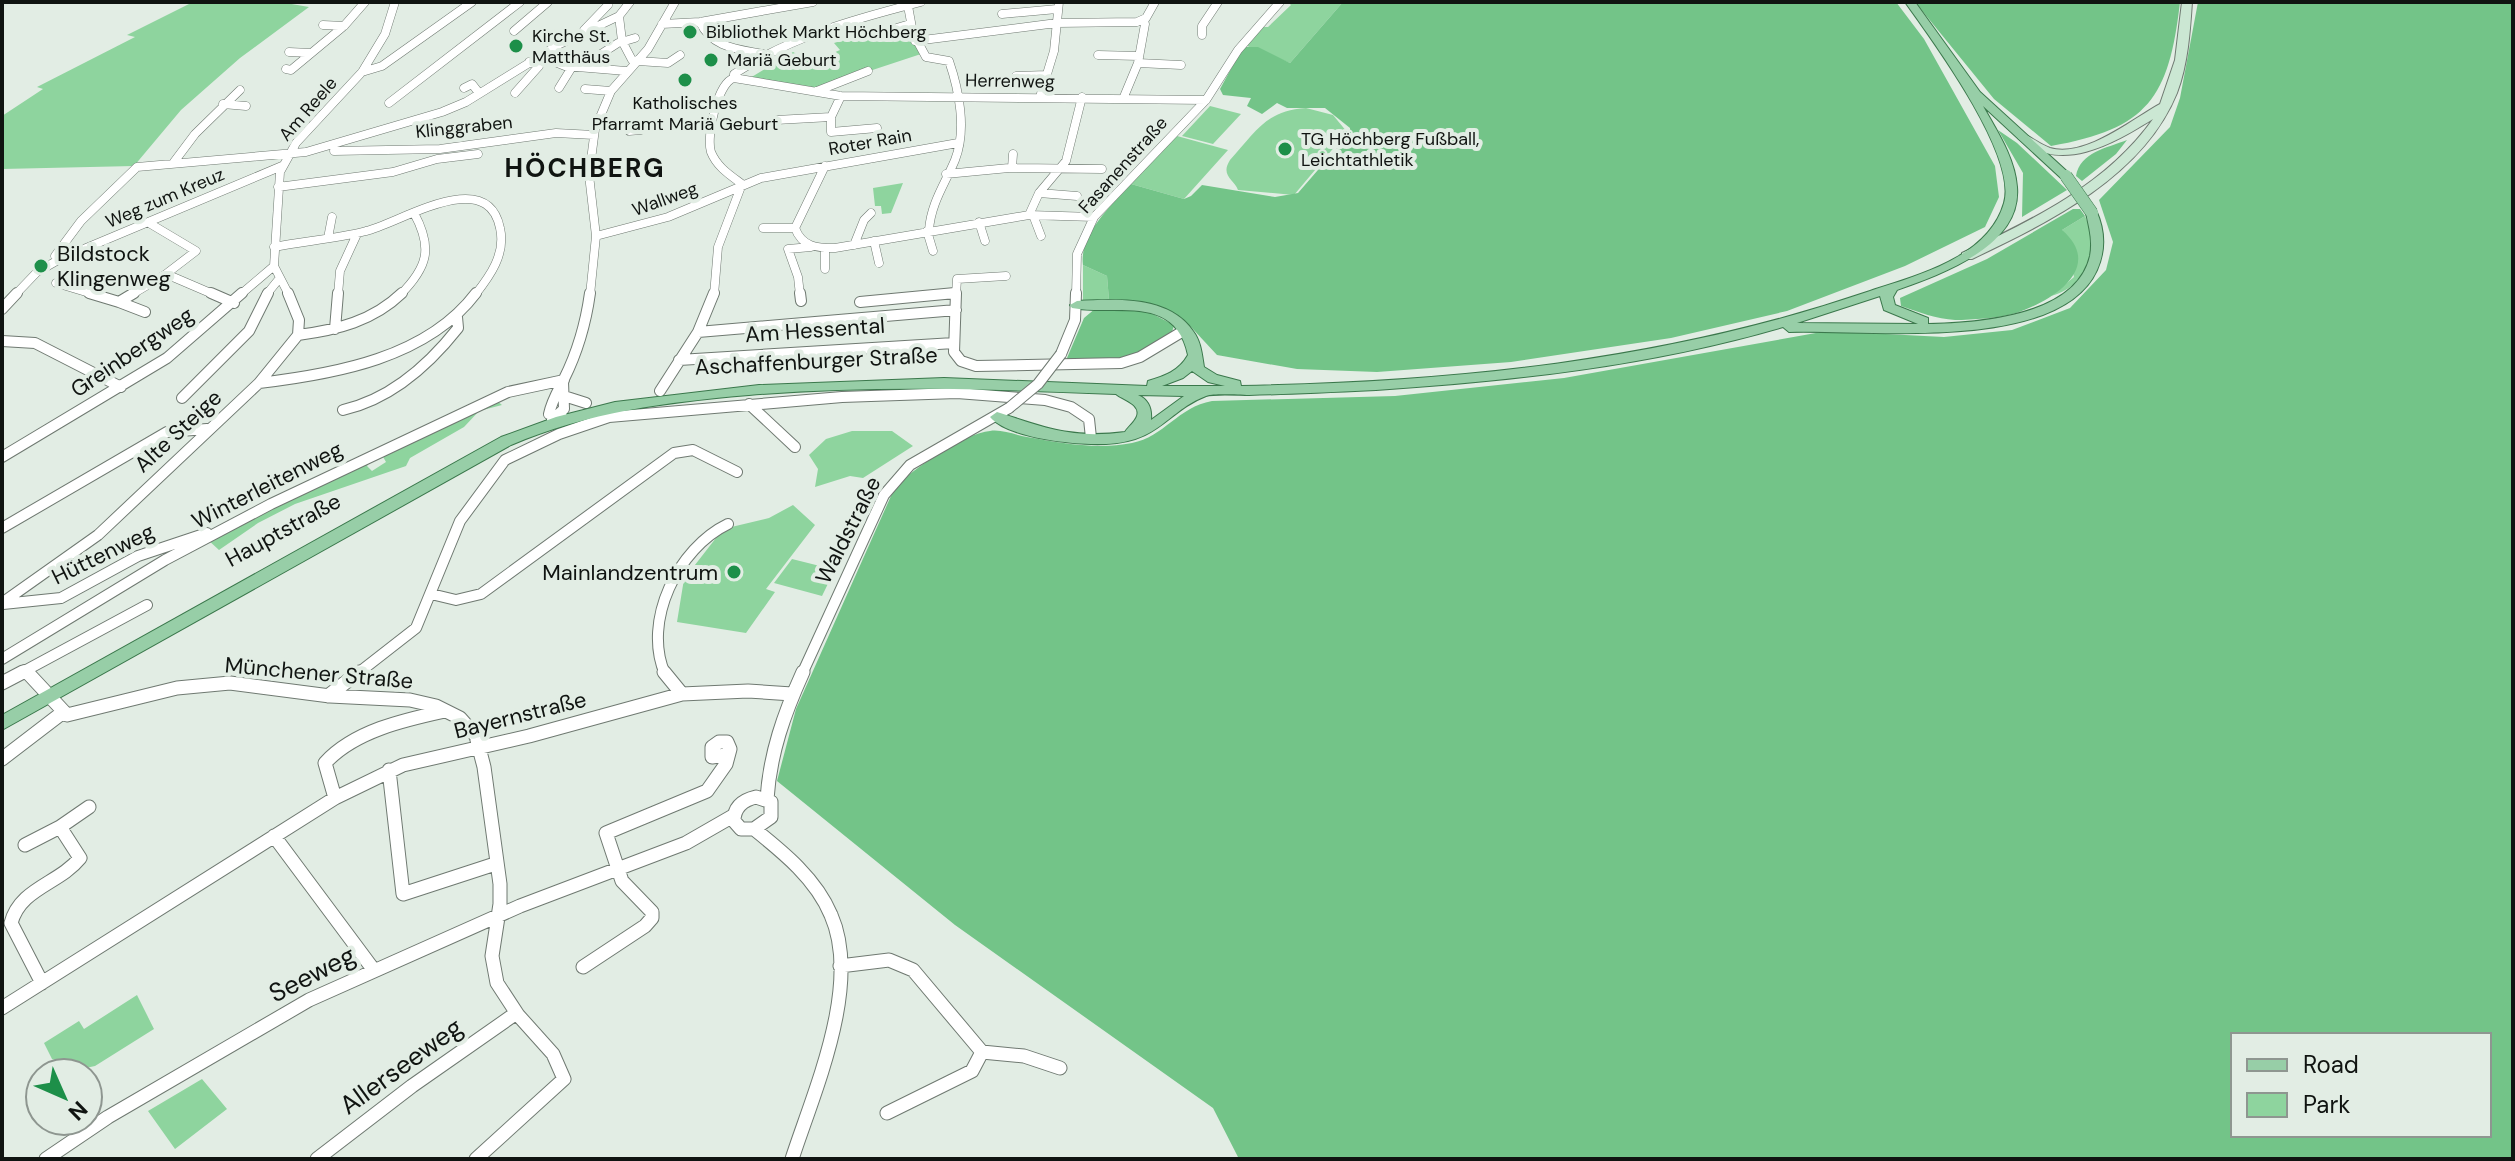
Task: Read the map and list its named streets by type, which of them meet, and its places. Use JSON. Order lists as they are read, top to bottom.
{
  "streets": {
    "main road": ["Aschaffenburger Straße", "Hauptstraße"],
    "street": [
      "Herrenweg",
      "Am Reele",
      "Klinggraben",
      "Roter Rain",
      "Fasanenstraße",
      "Weg zum Kreuz",
      "Wallweg",
      "Am Hessental",
      "Greinbergweg",
      "Alte Steige",
      "Winterleitenweg",
      "Waldstraße",
      "Hüttenweg",
      "Münchener Straße",
      "Bayernstraße",
      "Seeweg",
      "Allerseeweg"
    ]
  },
  "crossings": [
    ["Herrenweg", "Fasanenstraße"],
    ["Am Reele", "Klinggraben"],
    ["Am Reele", "Weg zum Kreuz"],
    ["Roter Rain", "Wallweg"],
    ["Fasanenstraße", "Waldstraße"],
    ["Aschaffenburger Straße", "Hauptstraße"],
    ["Alte Steige", "Hüttenweg"],
    ["Winterleitenweg", "Hüttenweg"],
    ["Waldstraße", "Bayernstraße"],
    ["Waldstraße", "Seeweg"],
    ["Münchener Straße", "Bayernstraße"],
    ["Münchener Straße", "Seeweg"],
    ["Münchener Straße", "Allerseeweg"]
  ],
  "districts": ["HÖCHBERG"],
  "places": [
    "Bibliothek Markt Höchberg",
    "Kirche St. Matthäus",
    "Mariä Geburt",
    "Katholisches Pfarramt Mariä Geburt",
    "TG Höchberg Fußball, Leichtathletik",
    "Bildstock Klingenweg",
    "Mainlandzentrum"
  ],
  "legend": ["Road", "Park"],
  "north": "bottom right"
}
